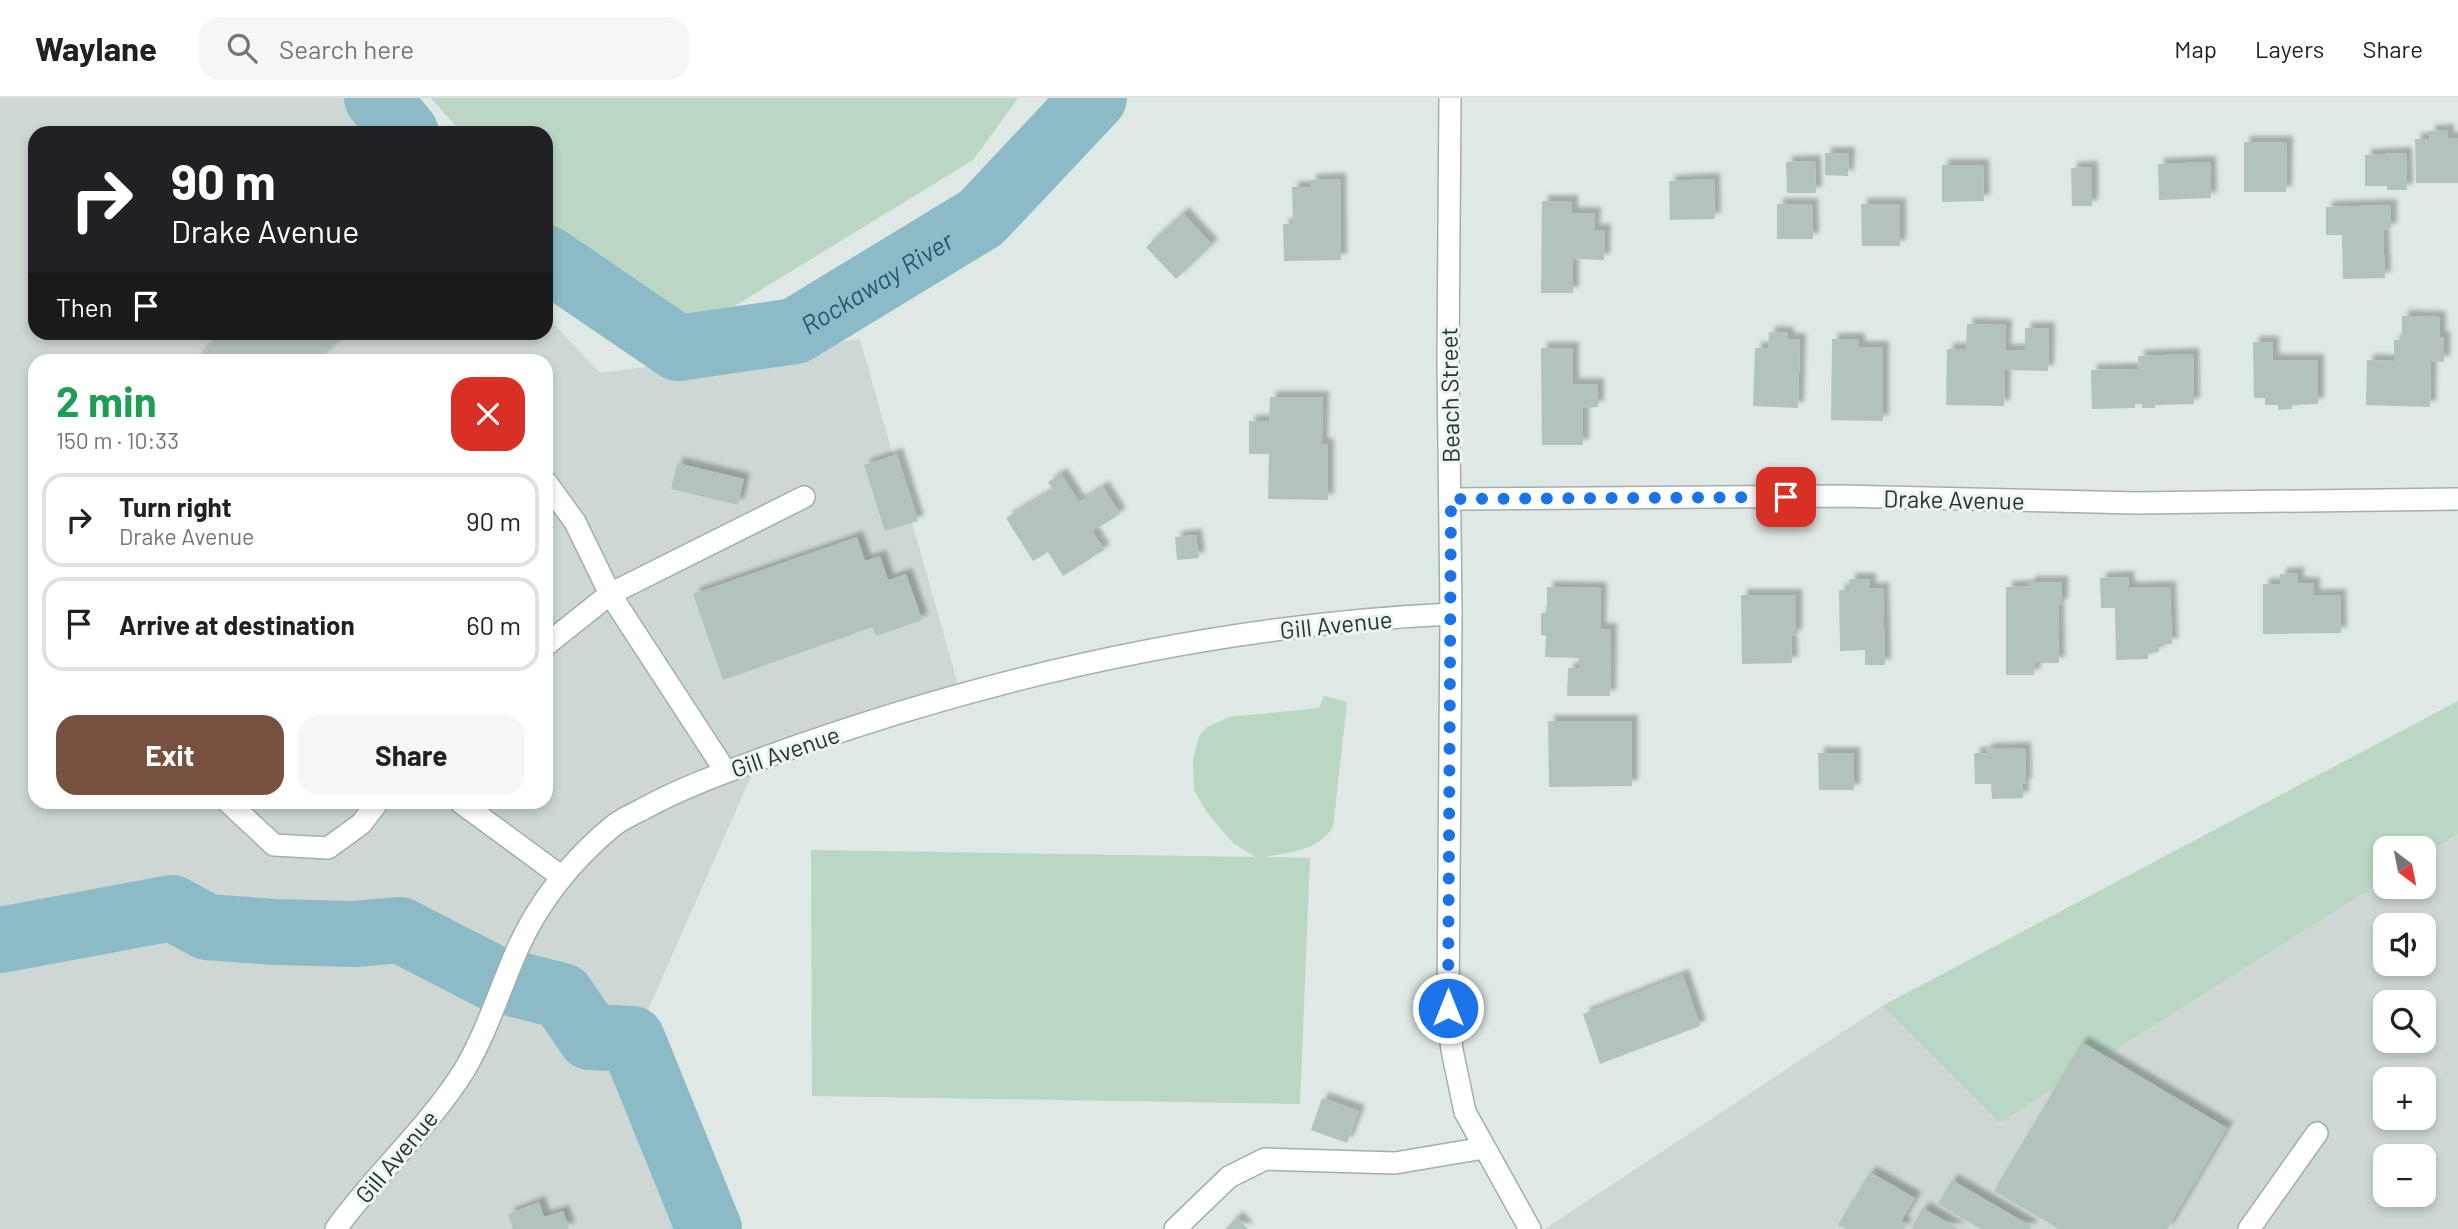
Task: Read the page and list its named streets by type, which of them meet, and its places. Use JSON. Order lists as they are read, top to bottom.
{
  "streets": {
    "street": ["Beach Street", "Drake Avenue", "Gill Avenue"]
  },
  "crossings": [
    ["Beach Street", "Drake Avenue"],
    ["Beach Street", "Gill Avenue"]
  ],
  "water": ["Rockaway River"],
  "north": "bottom right",
  "page": {
    "header": "Waylane",
    "search": "Search here",
    "nav": ["Map", "Layers", "Share"],
    "turn": ["90 m", "Drake Avenue"],
    "then": "Then",
    "heading": ["2 min", "150 m · 10:33"],
    "list": [
      {
        "name": "Turn right",
        "note": "Drake Avenue",
        "value": "90 m"
      },
      {
        "name": "Arrive at destination",
        "value": "60 m"
      }
    ],
    "buttons": ["Exit", "Share"],
    "map_buttons": ["+", "−"]
  }
}
